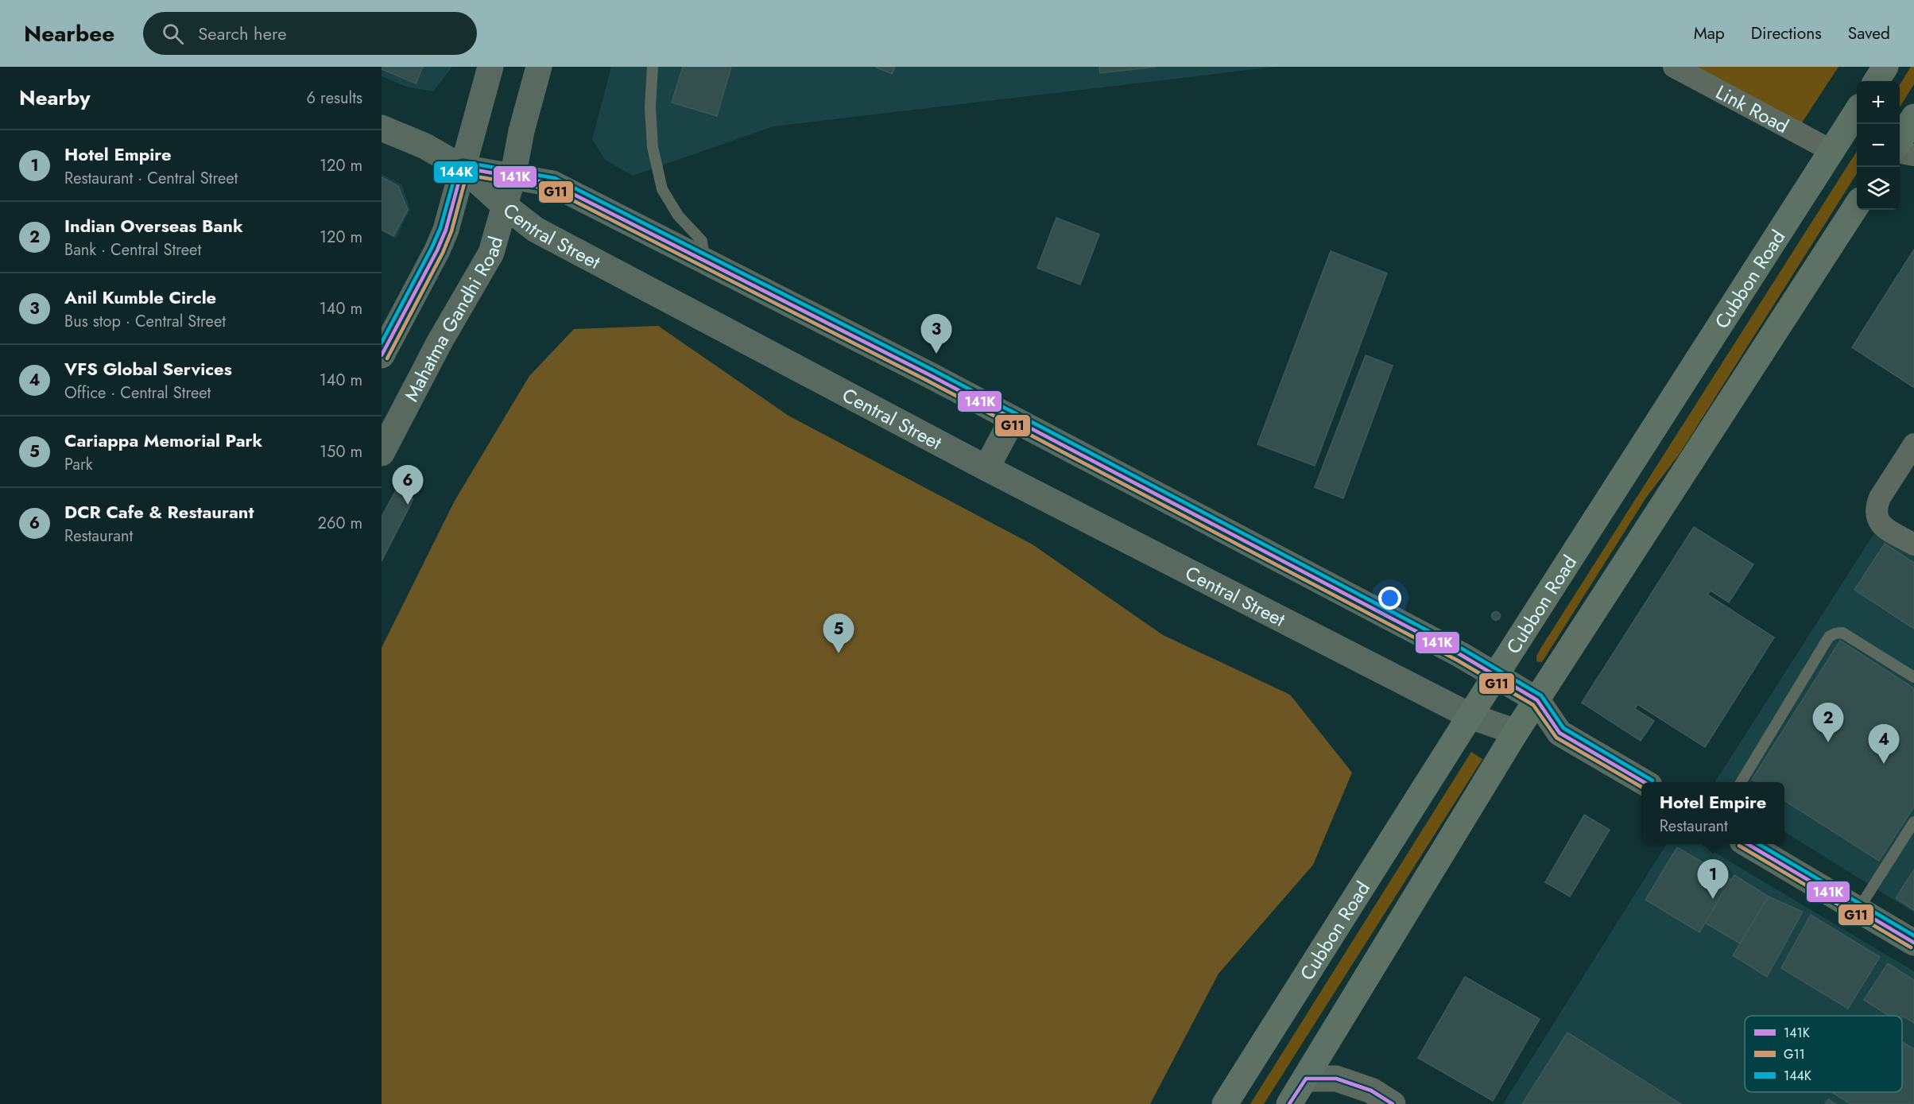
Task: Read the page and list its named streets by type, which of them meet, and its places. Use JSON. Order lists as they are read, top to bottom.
{
  "streets": {
    "main road": ["Central Street", "Cubbon Road", "Mahatma Gandhi Road"],
    "street": ["Link Road"]
  },
  "crossings": [
    ["Link Road", "Cubbon Road"],
    ["Central Street", "Cubbon Road"],
    ["Central Street", "Mahatma Gandhi Road"]
  ],
  "lines": ["transit line 144K", "transit line 141K", "transit line G11"],
  "legend": ["141K", "G11", "144K"],
  "page": {
    "header": "Nearbee",
    "search": "Search here",
    "nav": ["Map", "Directions", "Saved"],
    "heading": ["Nearby", "6 results"],
    "map_buttons": ["+", "−"],
    "list": [
      {
        "mark": "1",
        "name": "Hotel Empire",
        "note": "Restaurant · Central Street",
        "value": "120 m"
      },
      {
        "mark": "2",
        "name": "Indian Overseas Bank",
        "note": "Bank · Central Street",
        "value": "120 m"
      },
      {
        "mark": "3",
        "name": "Anil Kumble Circle",
        "note": "Bus stop · Central Street",
        "value": "140 m"
      },
      {
        "mark": "4",
        "name": "VFS Global Services",
        "note": "Office · Central Street",
        "value": "140 m"
      },
      {
        "mark": "5",
        "name": "Cariappa Memorial Park",
        "note": "Park",
        "value": "150 m"
      },
      {
        "mark": "6",
        "name": "DCR Cafe & Restaurant",
        "note": "Restaurant",
        "value": "260 m"
      }
    ],
    "pins": [
      "3",
      "6",
      "5",
      "2",
      "4",
      "1"
    ],
    "popup": ["Hotel Empire", "Restaurant"]
  }
}
